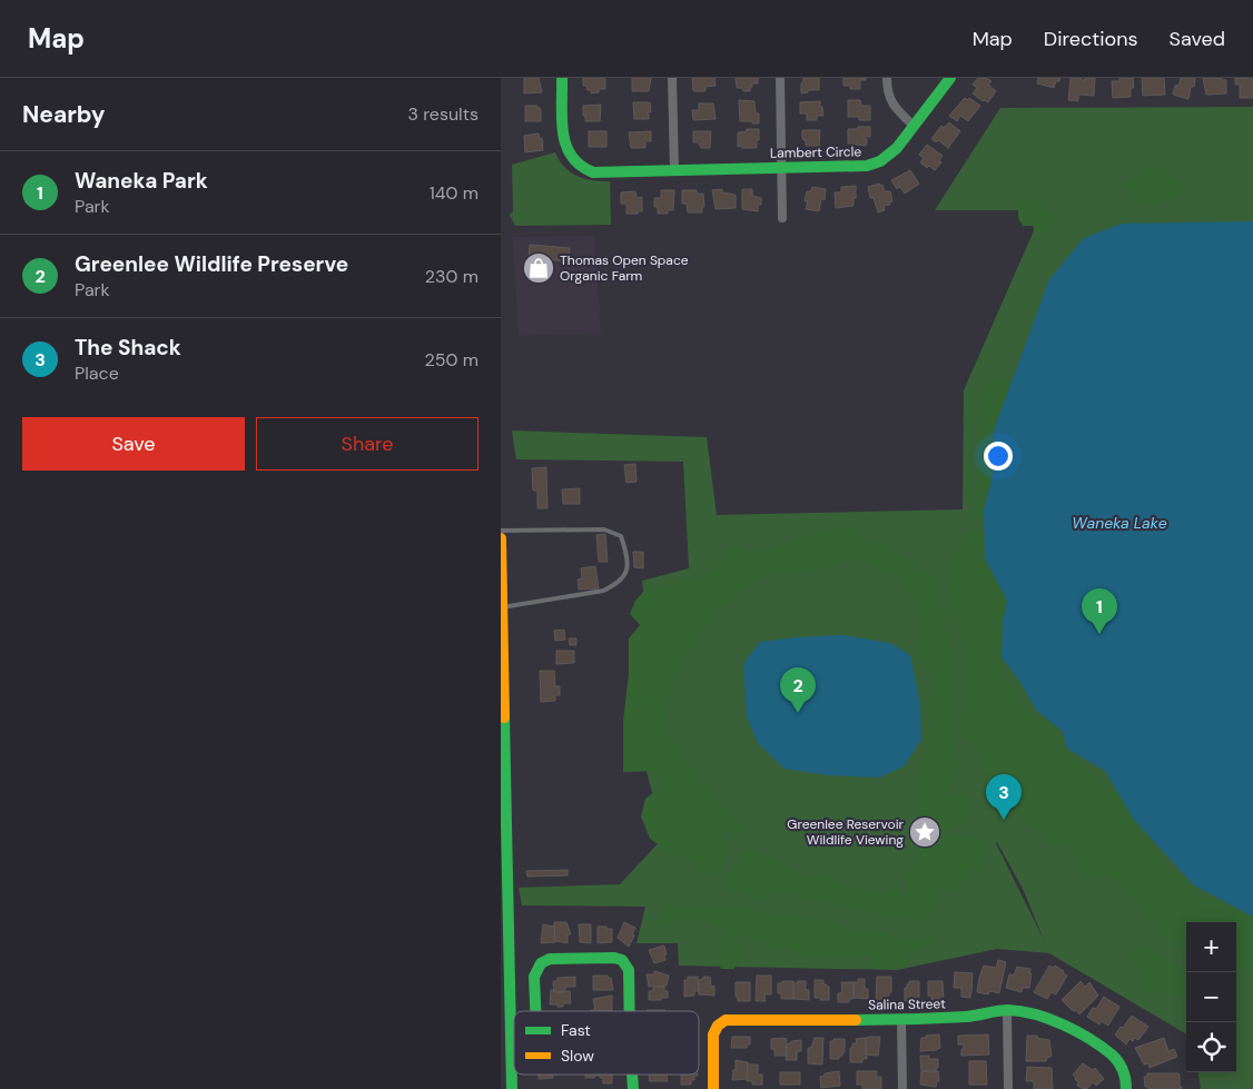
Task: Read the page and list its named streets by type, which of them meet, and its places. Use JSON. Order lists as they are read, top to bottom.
{
  "streets": {
    "street": ["Lambert Circle", "Salina Street"]
  },
  "water": ["Waneka Lake"],
  "places": {
    "shop": ["Thomas Open Space Organic Farm"],
    "place": ["Greenlee Reservoir Wildlife Viewing"]
  },
  "legend": ["Fast", "Slow"],
  "page": {
    "header": "Map",
    "nav": ["Map", "Directions", "Saved"],
    "heading": ["Nearby", "3 results"],
    "list": [
      {
        "mark": "1",
        "name": "Waneka Park",
        "note": "Park",
        "value": "140 m"
      },
      {
        "mark": "2",
        "name": "Greenlee Wildlife Preserve",
        "note": "Park",
        "value": "230 m"
      },
      {
        "mark": "3",
        "name": "The Shack",
        "note": "Place",
        "value": "250 m"
      }
    ],
    "buttons": ["Save", "Share"],
    "pins": ["1", "2", "3"],
    "map_buttons": ["+", "−"]
  }
}
